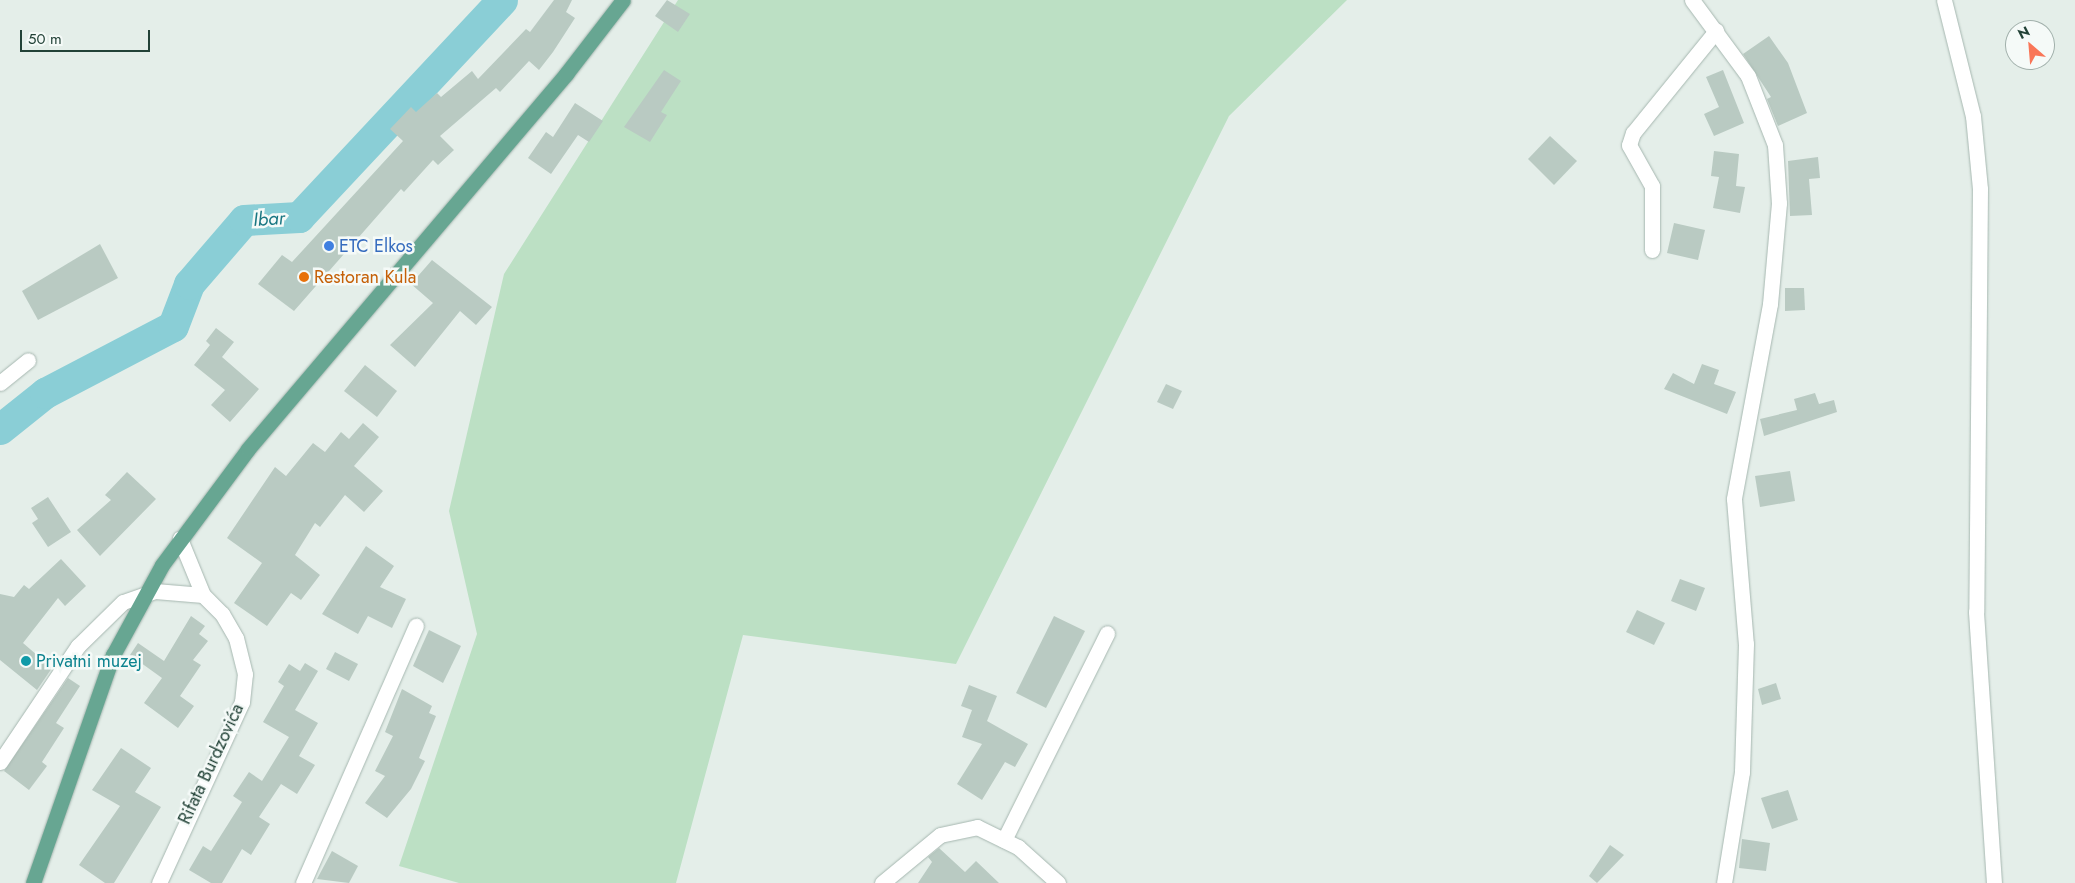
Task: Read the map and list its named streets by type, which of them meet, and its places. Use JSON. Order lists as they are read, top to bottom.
{
  "streets": {
    "street": ["Rifata Burdzovića"]
  },
  "water": ["Ibar"],
  "places": ["ETC Elkos", "Restoran Kula", "Privatni muzej"],
  "scale_bar": "50 m",
  "north": "top left"
}
